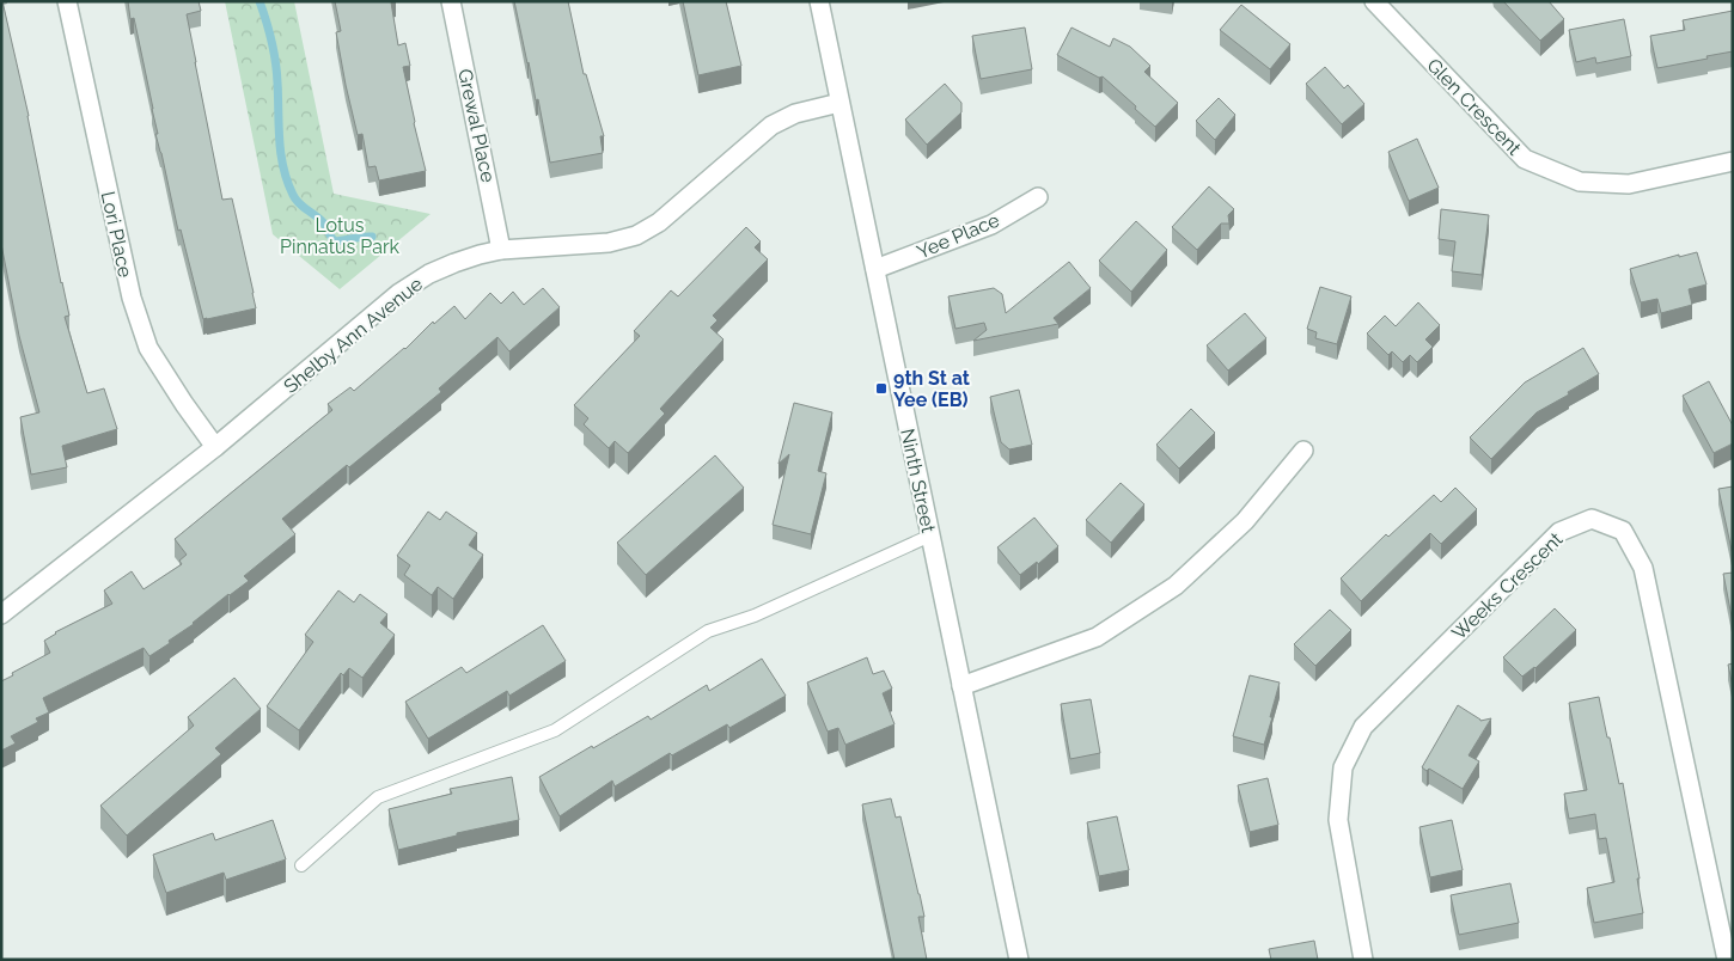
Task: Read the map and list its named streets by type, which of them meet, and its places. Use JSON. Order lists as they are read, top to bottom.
{
  "streets": {
    "street": [
      "Glen Crescent",
      "Grewal Place",
      "Lori Place",
      "Yee Place",
      "Shelby Ann Avenue",
      "Ninth Street",
      "Weeks Crescent"
    ]
  },
  "crossings": [
    ["Grewal Place", "Shelby Ann Avenue"],
    ["Lori Place", "Shelby Ann Avenue"],
    ["Yee Place", "Ninth Street"],
    ["Shelby Ann Avenue", "Ninth Street"]
  ],
  "parks": ["Lotus Pinnatus Park"],
  "places": {
    "transit": ["9th St at Yee (EB)"]
  }
}
